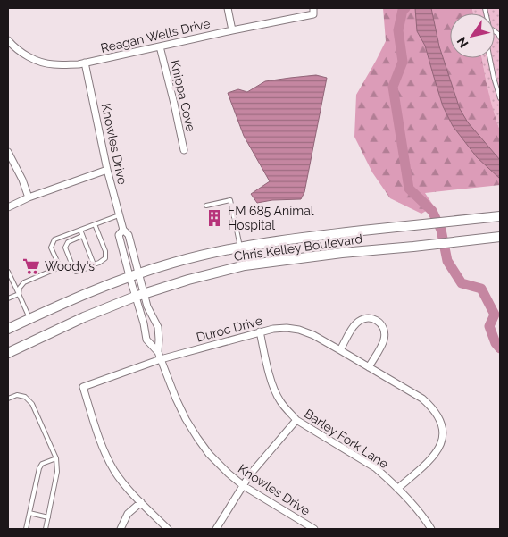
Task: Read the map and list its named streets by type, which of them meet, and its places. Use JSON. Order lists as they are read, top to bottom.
{
  "streets": {
    "main road": ["Chris Kelley Boulevard"],
    "street": [
      "Reagan Wells Drive",
      "Knippa Cove",
      "Knowles Drive",
      "Duroc Drive",
      "Barley Fork Lane"
    ]
  },
  "crossings": [
    ["Reagan Wells Drive", "Knippa Cove"],
    ["Reagan Wells Drive", "Knowles Drive"],
    ["Knowles Drive", "Chris Kelley Boulevard"],
    ["Knowles Drive", "Duroc Drive"],
    ["Duroc Drive", "Barley Fork Lane"]
  ],
  "places": {
    "building": ["FM 685 Animal Hospital"],
    "supermarket": ["Woody's"]
  },
  "north": "bottom left"
}
